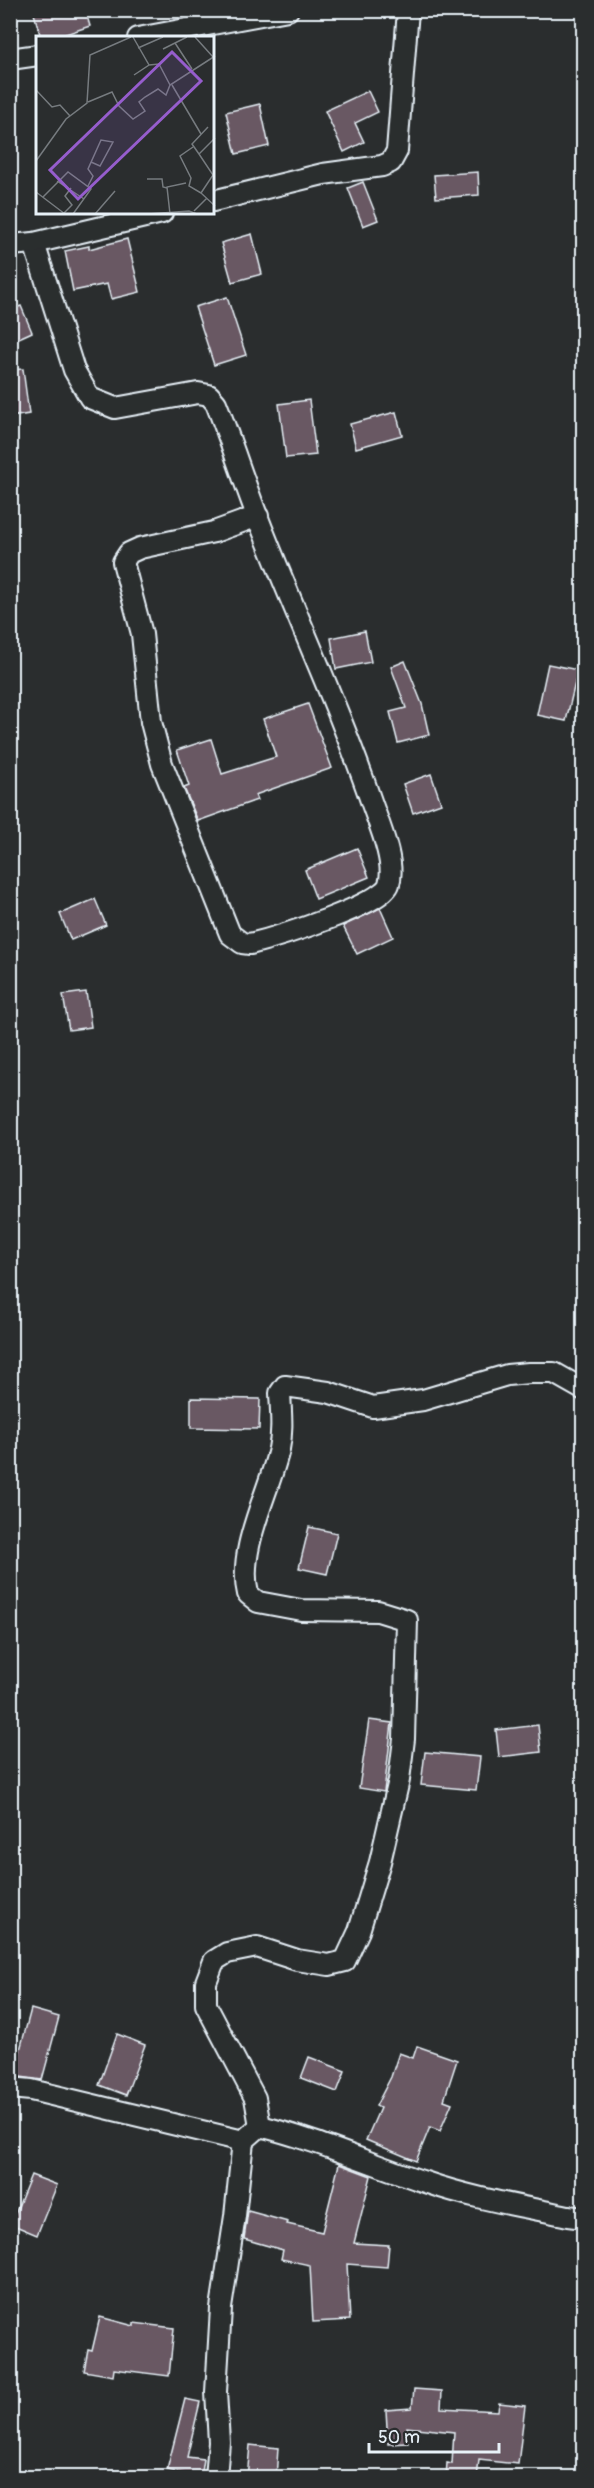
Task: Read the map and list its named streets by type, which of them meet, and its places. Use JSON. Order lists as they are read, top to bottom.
{
  "scale_bar": "50 m"
}
